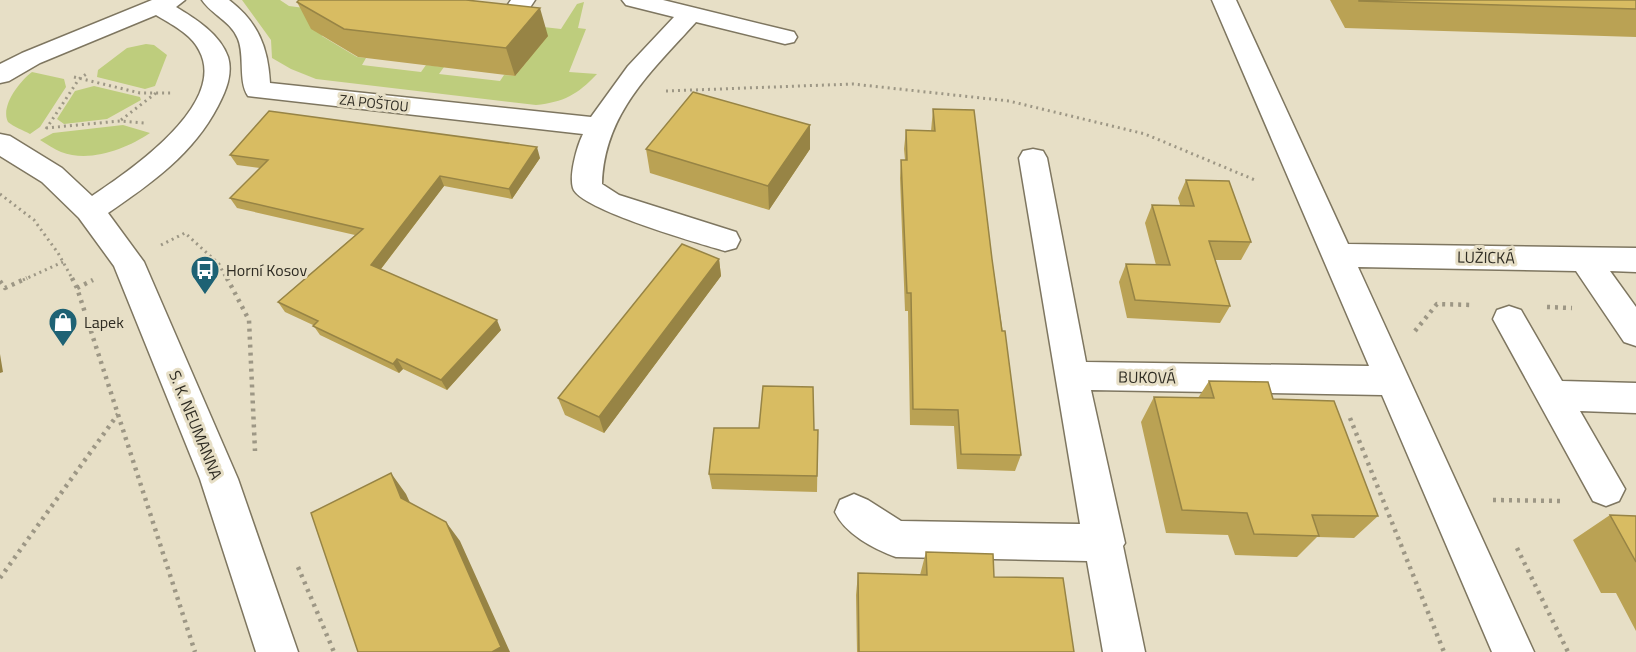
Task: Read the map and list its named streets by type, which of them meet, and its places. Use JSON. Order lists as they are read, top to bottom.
{
  "streets": {
    "street": [
      "ZA POŠTOU",
      "LUŽICKÁ",
      "BUKOVÁ",
      "S. K. NEUMANNA"
    ]
  },
  "places": {
    "bus stop": ["Horní Kosov"],
    "shop": ["Lapek"]
  }
}
